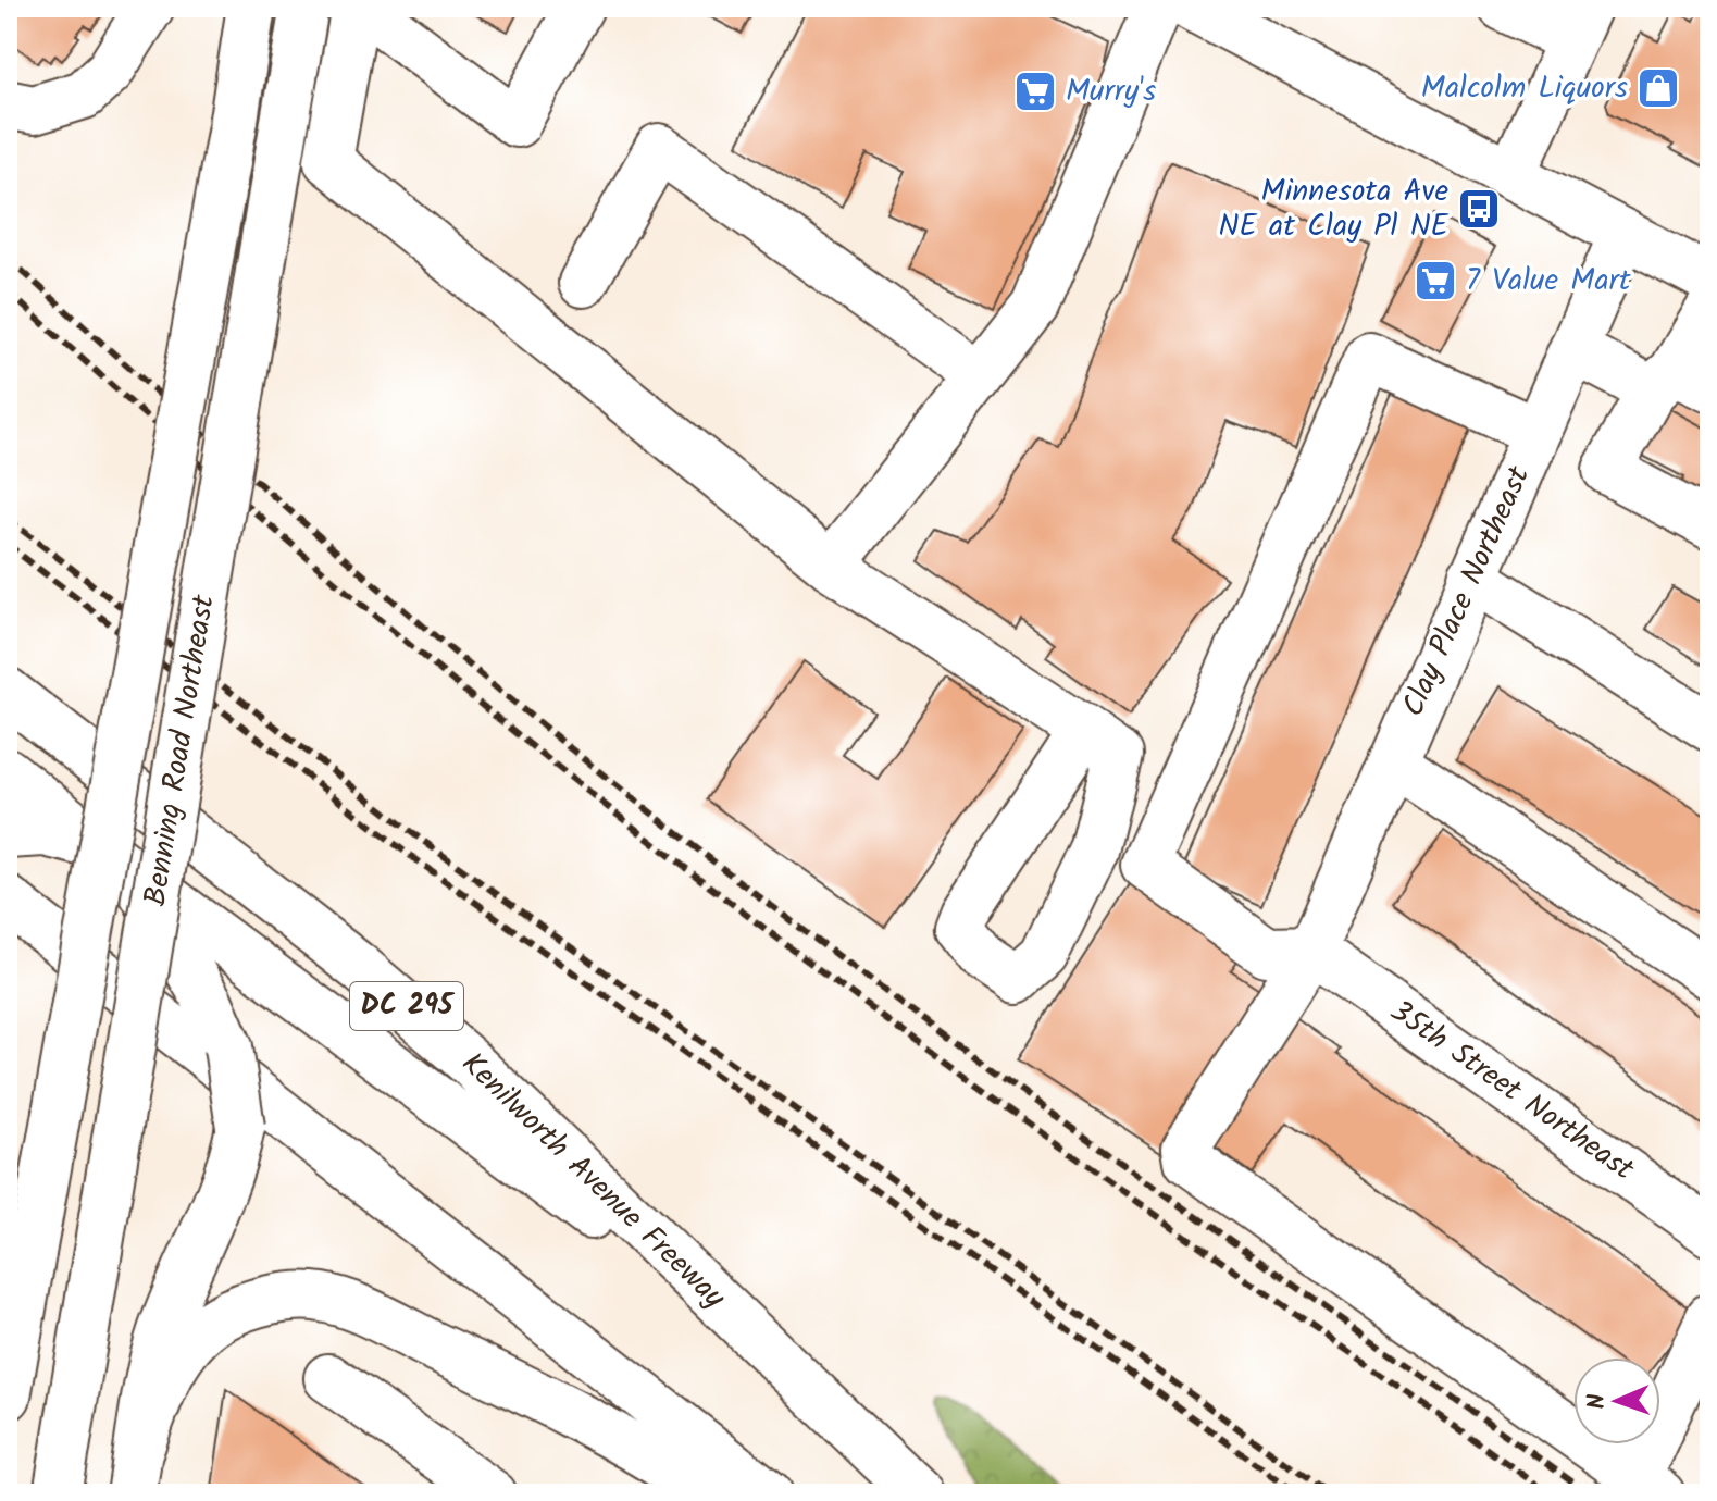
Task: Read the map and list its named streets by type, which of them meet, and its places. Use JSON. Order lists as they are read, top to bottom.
{
  "streets": {
    "main road": [
      "Clay Place Northeast",
      "Benning Road Northeast",
      "DC 295",
      "35th Street Northeast",
      "Kenilworth Avenue Freeway"
    ]
  },
  "crossings": [
    ["Clay Place Northeast", "35th Street Northeast"]
  ],
  "places": {
    "shop": ["Malcolm Liquors"],
    "supermarket": ["Murry's", "7 Value Mart"],
    "bus stop": ["Minnesota Ave NE at Clay Pl NE"]
  },
  "north": "left"
}
